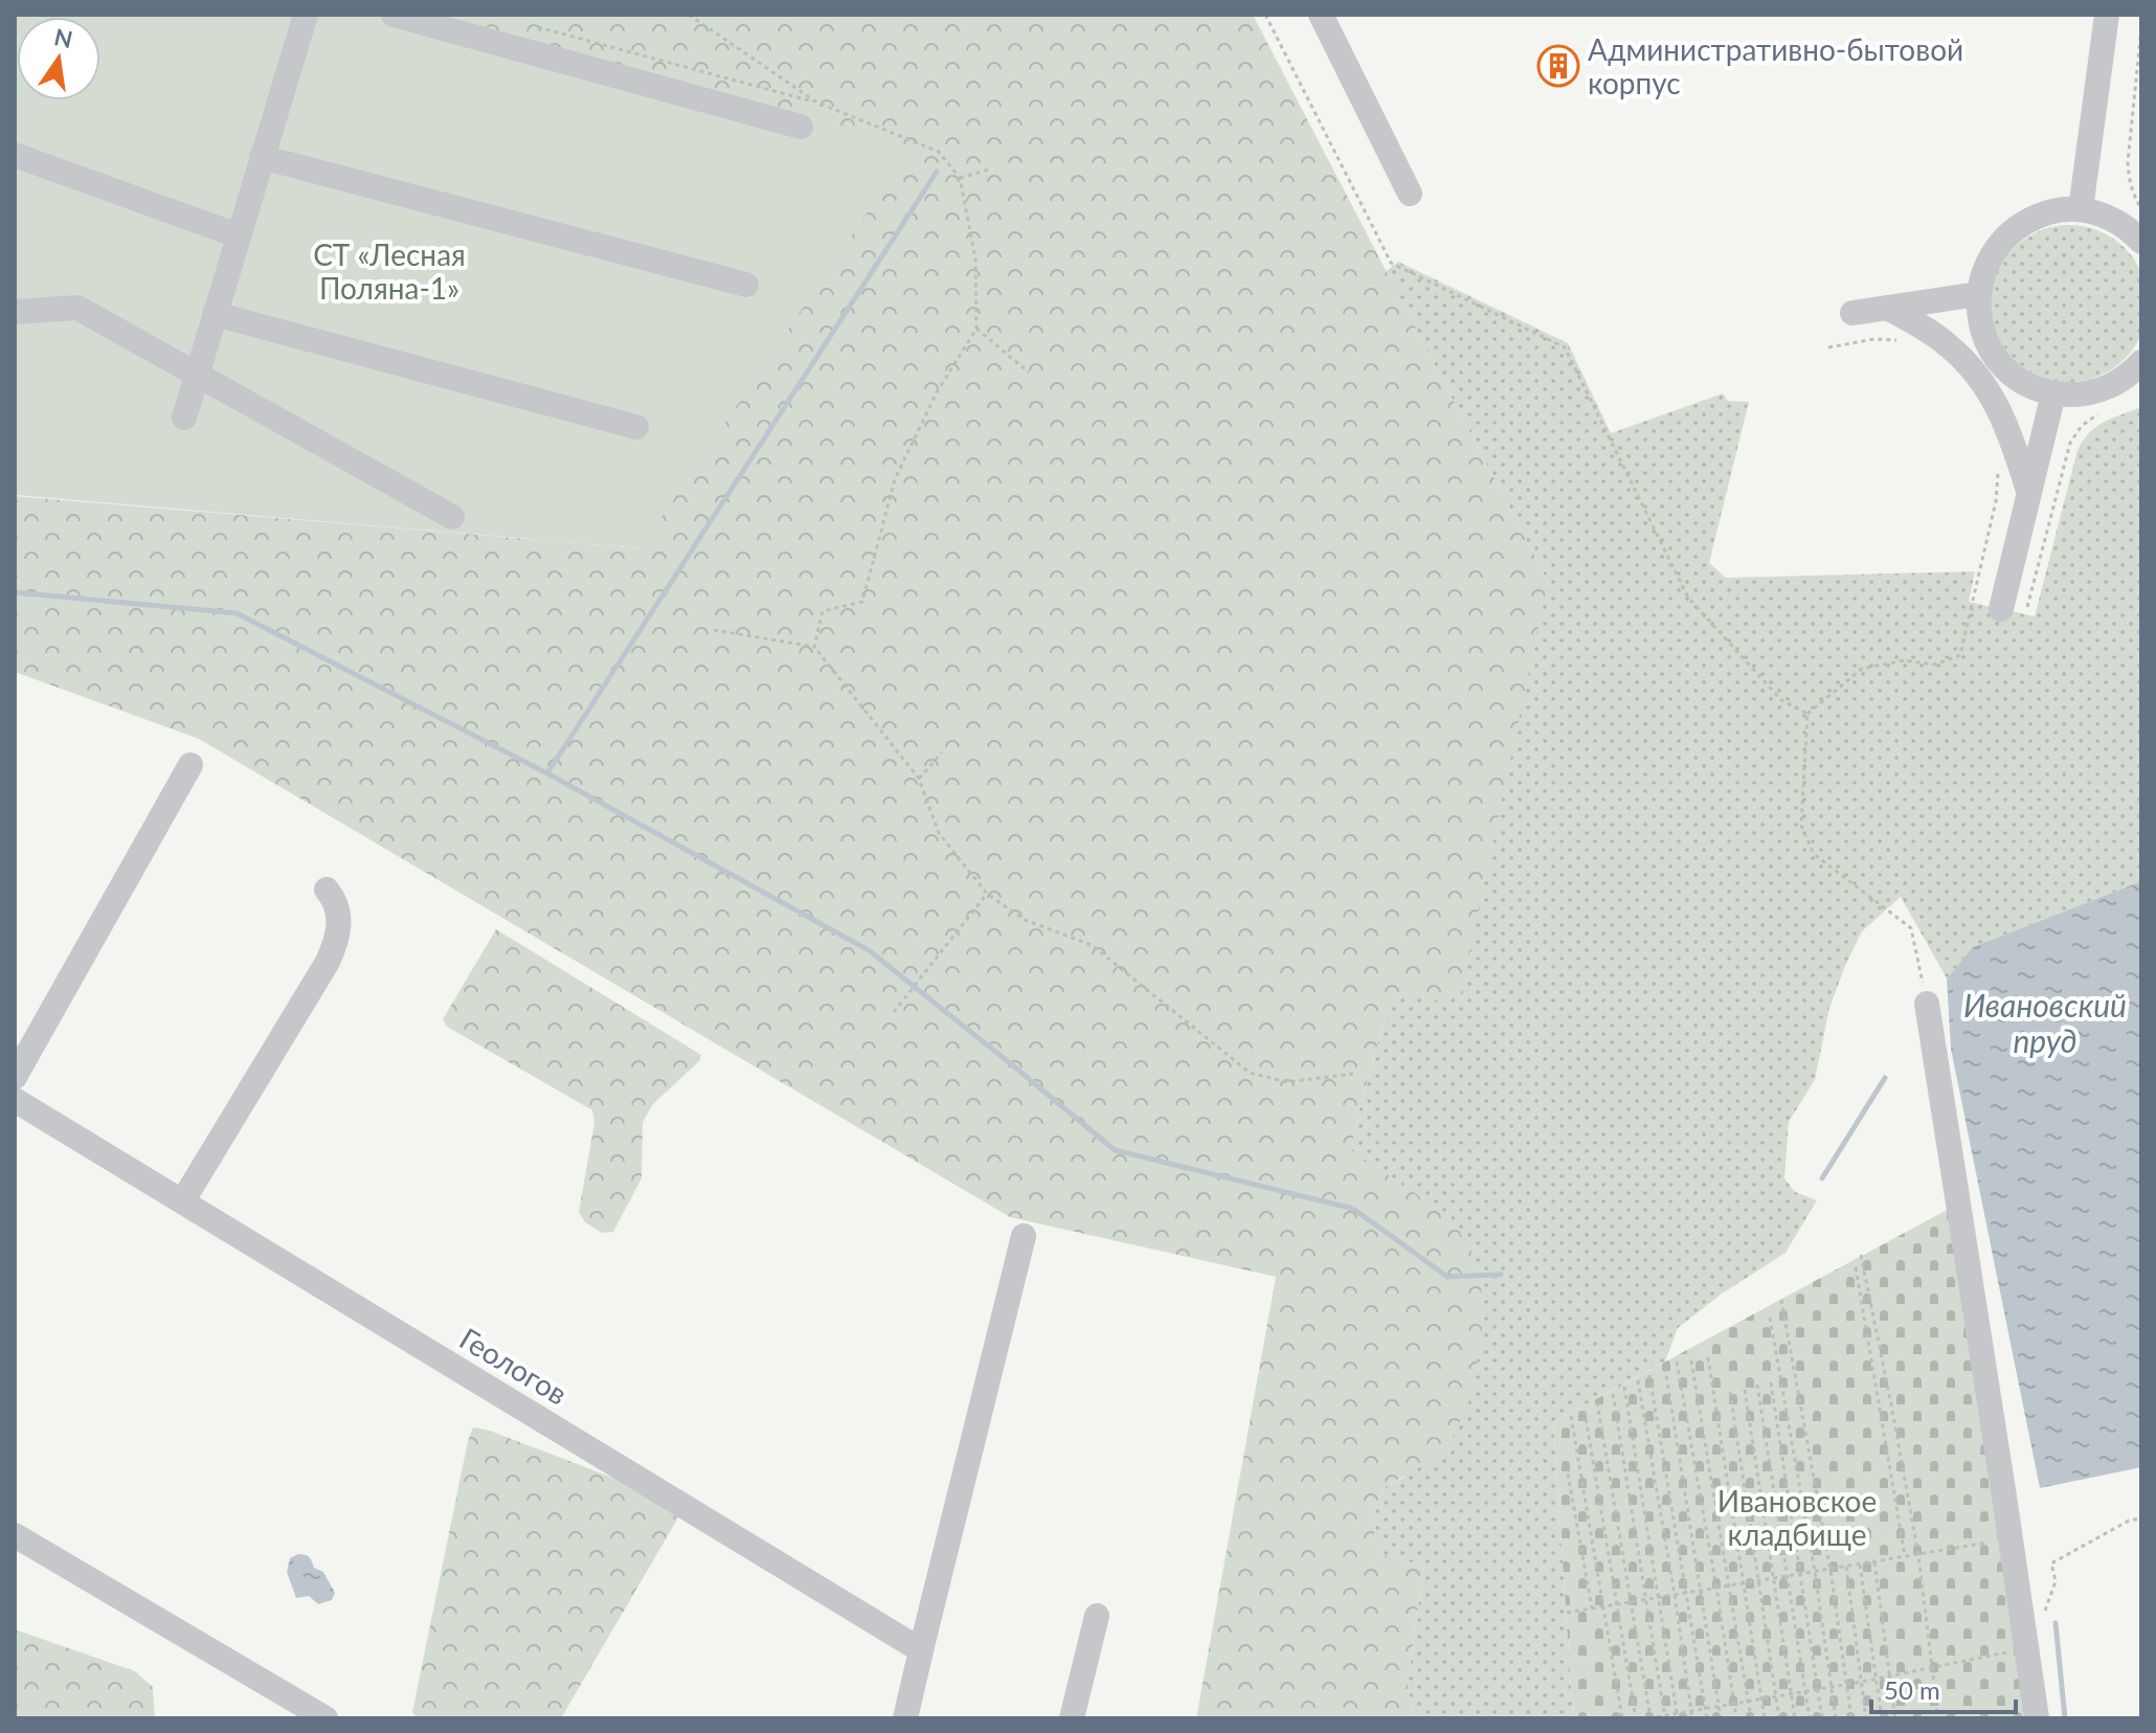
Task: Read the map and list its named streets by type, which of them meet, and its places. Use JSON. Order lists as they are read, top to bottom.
{
  "streets": {
    "street": ["Геологов"]
  },
  "water": ["Ивановский пруд"],
  "parks": ["СТ «Лесная Поляна-1»", "Ивановское кладбище"],
  "places": {
    "building": ["Административно-бытовой корпус"]
  },
  "scale_bar": "50 m",
  "north": "top"
}
